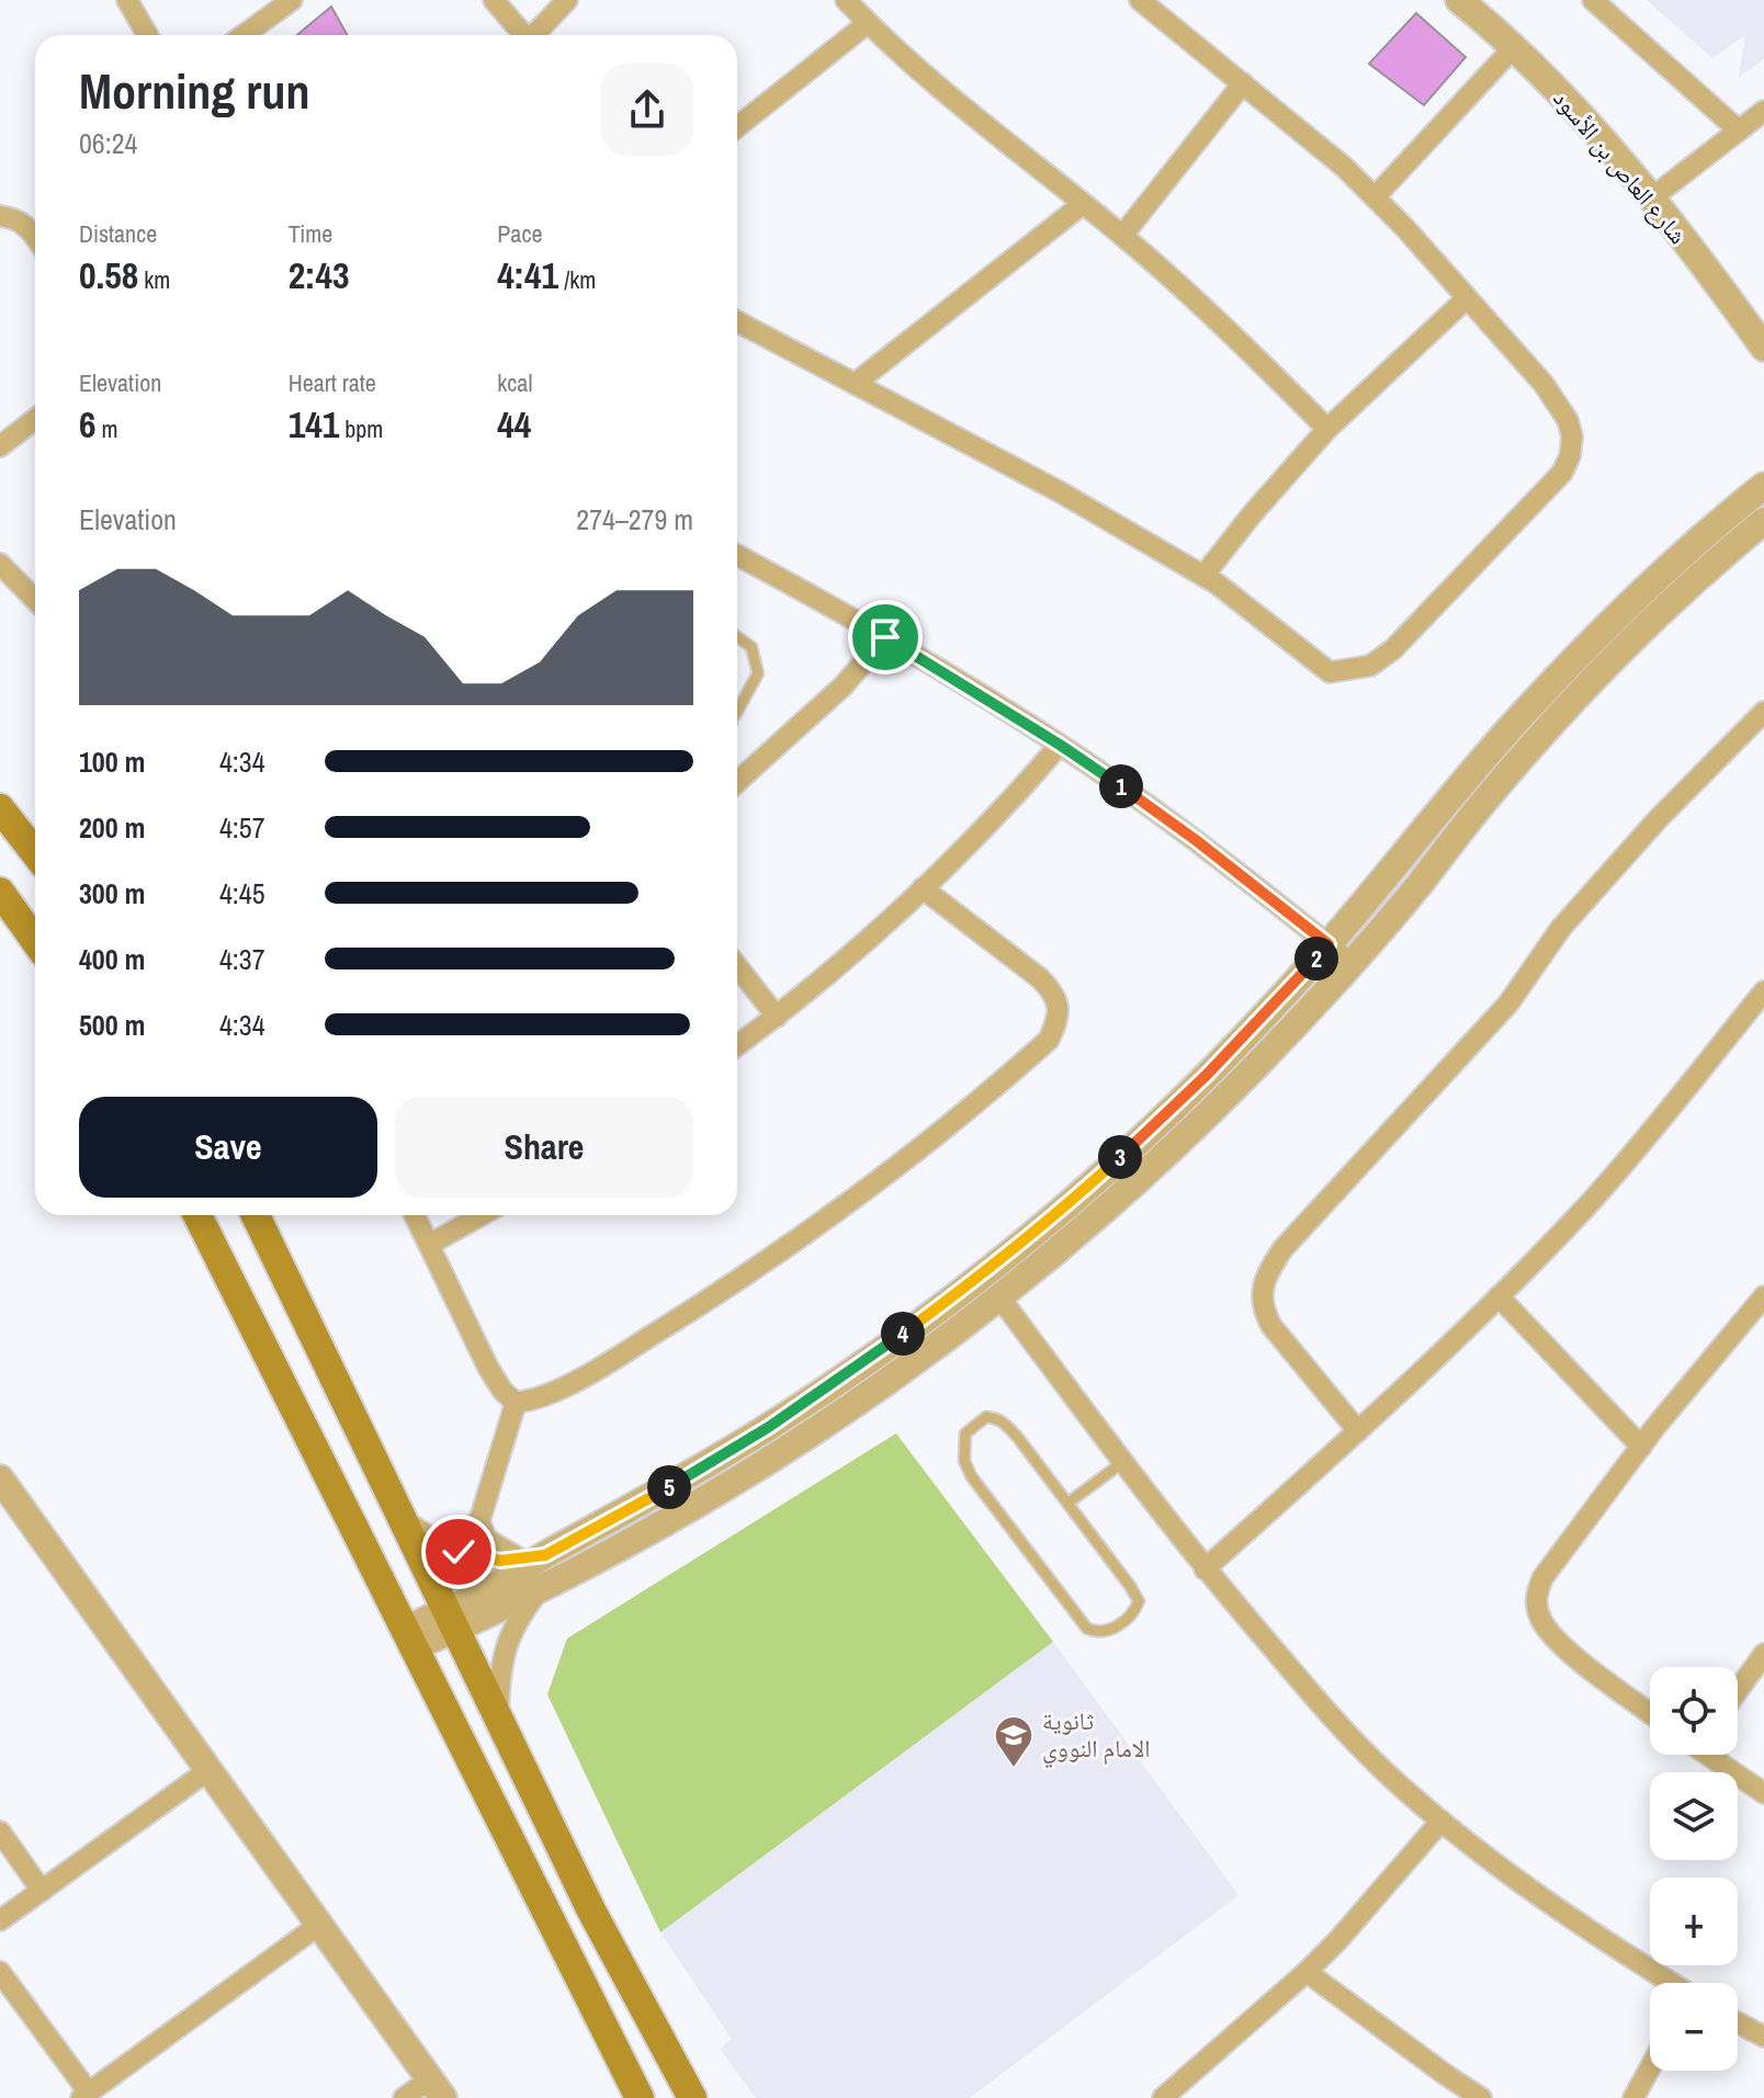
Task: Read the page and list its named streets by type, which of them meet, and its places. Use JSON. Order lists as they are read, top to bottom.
{
  "streets": {
    "street": ["شارع العاص بن الأسود"]
  },
  "places": {
    "school or university": ["ثانوية الامام النووي"]
  },
  "page": {
    "heading": ["Morning run", "06:24"],
    "stats": [
      ["Distance", "0.58 km"],
      ["Time", "2:43"],
      ["Pace", "4:41 /km"],
      ["Elevation", "6 m"],
      ["Heart rate", "141 bpm"],
      ["kcal", "44"]
    ],
    "chart": ["Elevation", "274–279 m"],
    "list": [
      {
        "name": "100 m",
        "note": "4:34"
      },
      {
        "name": "200 m",
        "note": "4:57"
      },
      {
        "name": "300 m",
        "note": "4:45"
      },
      {
        "name": "400 m",
        "note": "4:37"
      },
      {
        "name": "500 m",
        "note": "4:34"
      }
    ],
    "pins": [
      "1",
      "2",
      "3",
      "4",
      "5"
    ],
    "buttons": ["Save", "Share"],
    "map_buttons": ["+", "−"]
  }
}
